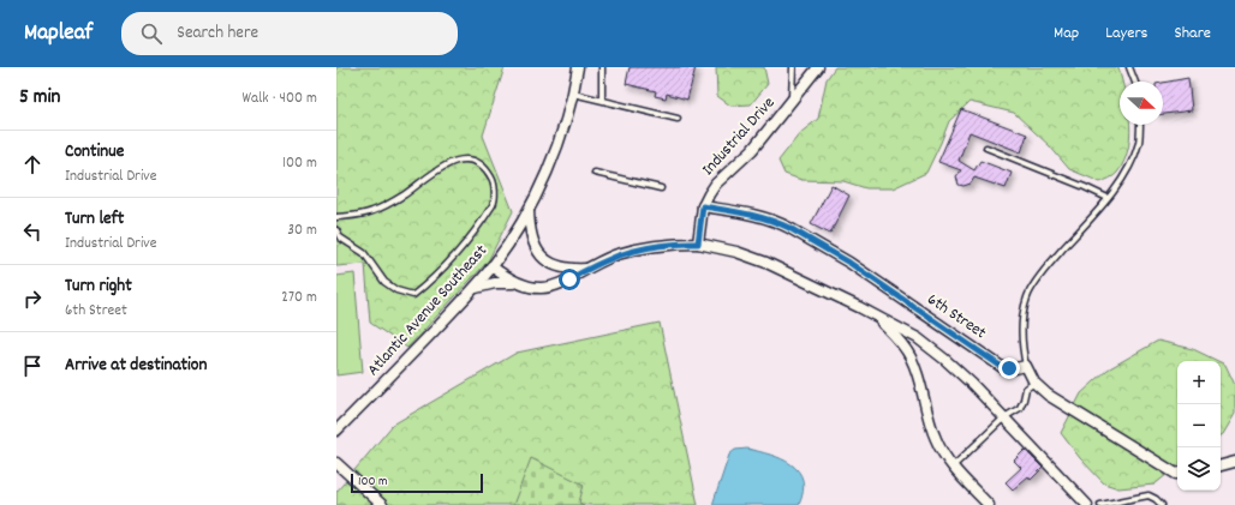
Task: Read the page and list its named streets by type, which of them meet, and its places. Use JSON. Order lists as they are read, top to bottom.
{
  "streets": {
    "street": ["Industrial Drive", "Atlantic Avenue Southeast", "6th Street"]
  },
  "crossings": [
    ["Industrial Drive", "6th Street"]
  ],
  "scale_bar": "100 m",
  "north": "right",
  "page": {
    "header": "Mapleaf",
    "search": "Search here",
    "nav": ["Map", "Layers", "Share"],
    "heading": ["5 min", "Walk · 400 m"],
    "list": [
      ["Continue", "Industrial Drive", "100 m"],
      ["Turn left", "Industrial Drive", "30 m"],
      ["Turn right", "6th Street", "270 m"],
      "Arrive at destination"
    ],
    "map_buttons": ["+", "−"],
    "scale": "100 m"
  }
}
